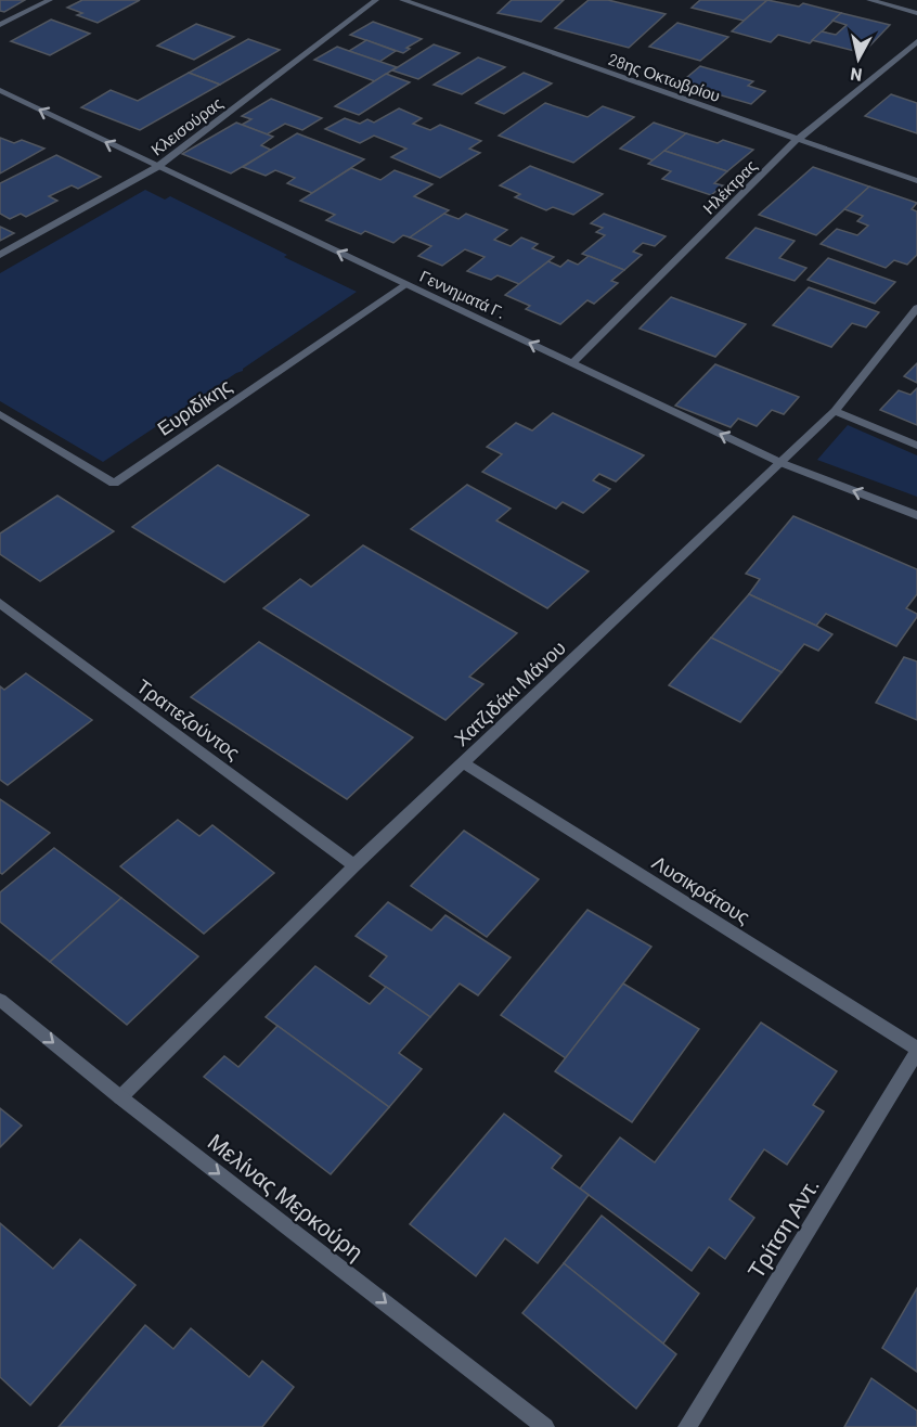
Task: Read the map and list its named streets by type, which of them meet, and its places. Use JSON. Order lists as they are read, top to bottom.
{
  "streets": {
    "street": [
      "28ης Οκτωβρίου",
      "Κλεισούρας",
      "Ηλέκτρας",
      "Γεννηματά Γ.",
      "Ευριδίκης",
      "Χατζιδάκι Μάνου",
      "Τραπεζούντος",
      "Λυσικράτους",
      "Μελίνας Μερκούρη",
      "Τρίτση Αντ."
    ]
  },
  "crossings": [
    ["28ης Οκτωβρίου", "Ηλέκτρας"],
    ["Κλεισούρας", "Γεννηματά Γ."],
    ["Ηλέκτρας", "Γεννηματά Γ."],
    ["Γεννηματά Γ.", "Ευριδίκης"],
    ["Γεννηματά Γ.", "Χατζιδάκι Μάνου"],
    ["Χατζιδάκι Μάνου", "Τραπεζούντος"],
    ["Χατζιδάκι Μάνου", "Λυσικράτους"],
    ["Χατζιδάκι Μάνου", "Μελίνας Μερκούρη"],
    ["Λυσικράτους", "Τρίτση Αντ."]
  ],
  "one_way": ["Γεννηματά Γ.", "Μελίνας Μερκούρη"],
  "north": "bottom"
}
